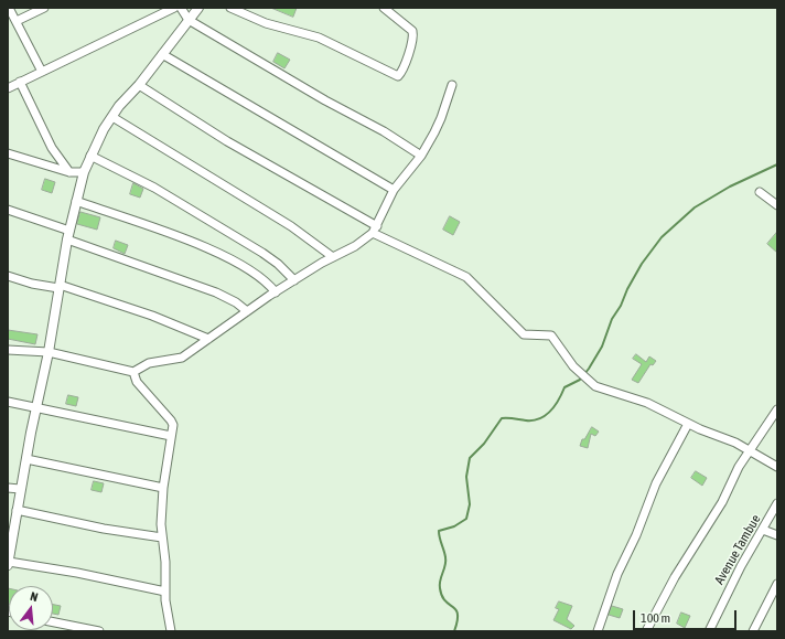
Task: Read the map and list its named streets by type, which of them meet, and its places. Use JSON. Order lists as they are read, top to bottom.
{
  "streets": {
    "street": ["Avenue Tambue"]
  },
  "scale_bar": "100 m",
  "north": "top"
}
